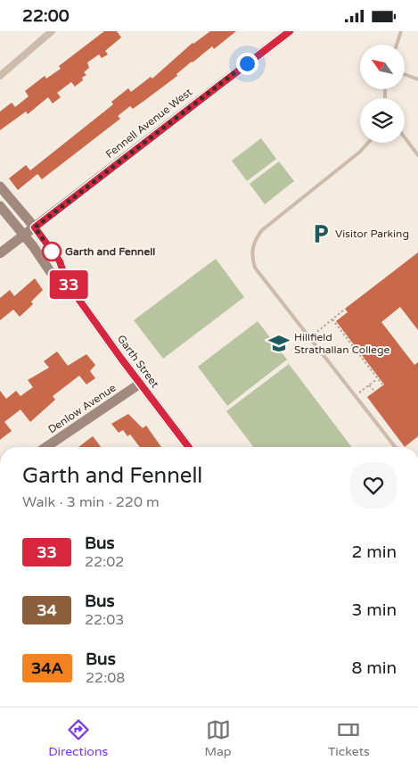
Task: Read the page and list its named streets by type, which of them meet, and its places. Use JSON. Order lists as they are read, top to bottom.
{
  "streets": {
    "main road": ["Fennell Avenue West", "Garth Street", "Denlow Avenue"]
  },
  "crossings": [
    ["Fennell Avenue West", "Garth Street"],
    ["Garth Street", "Denlow Avenue"]
  ],
  "places": {
    "parking": ["Visitor Parking"],
    "other": ["Garth and Fennell"],
    "school or university": ["Hillfield Strathallan College"]
  },
  "lines": ["bus line 33"],
  "north": "top left",
  "page": {
    "status": "22:00",
    "on_map": "33",
    "heading": ["Garth and Fennell", "Walk · 3 min · 220 m"],
    "list": [
      {
        "mark": "33",
        "name": "Bus",
        "note": "22:02",
        "value": "2 min"
      },
      {
        "mark": "34",
        "name": "Bus",
        "note": "22:03",
        "value": "3 min"
      },
      {
        "mark": "34A",
        "name": "Bus",
        "note": "22:08",
        "value": "8 min"
      }
    ],
    "tabs": ["Directions", "Map", "Tickets"]
  }
}
